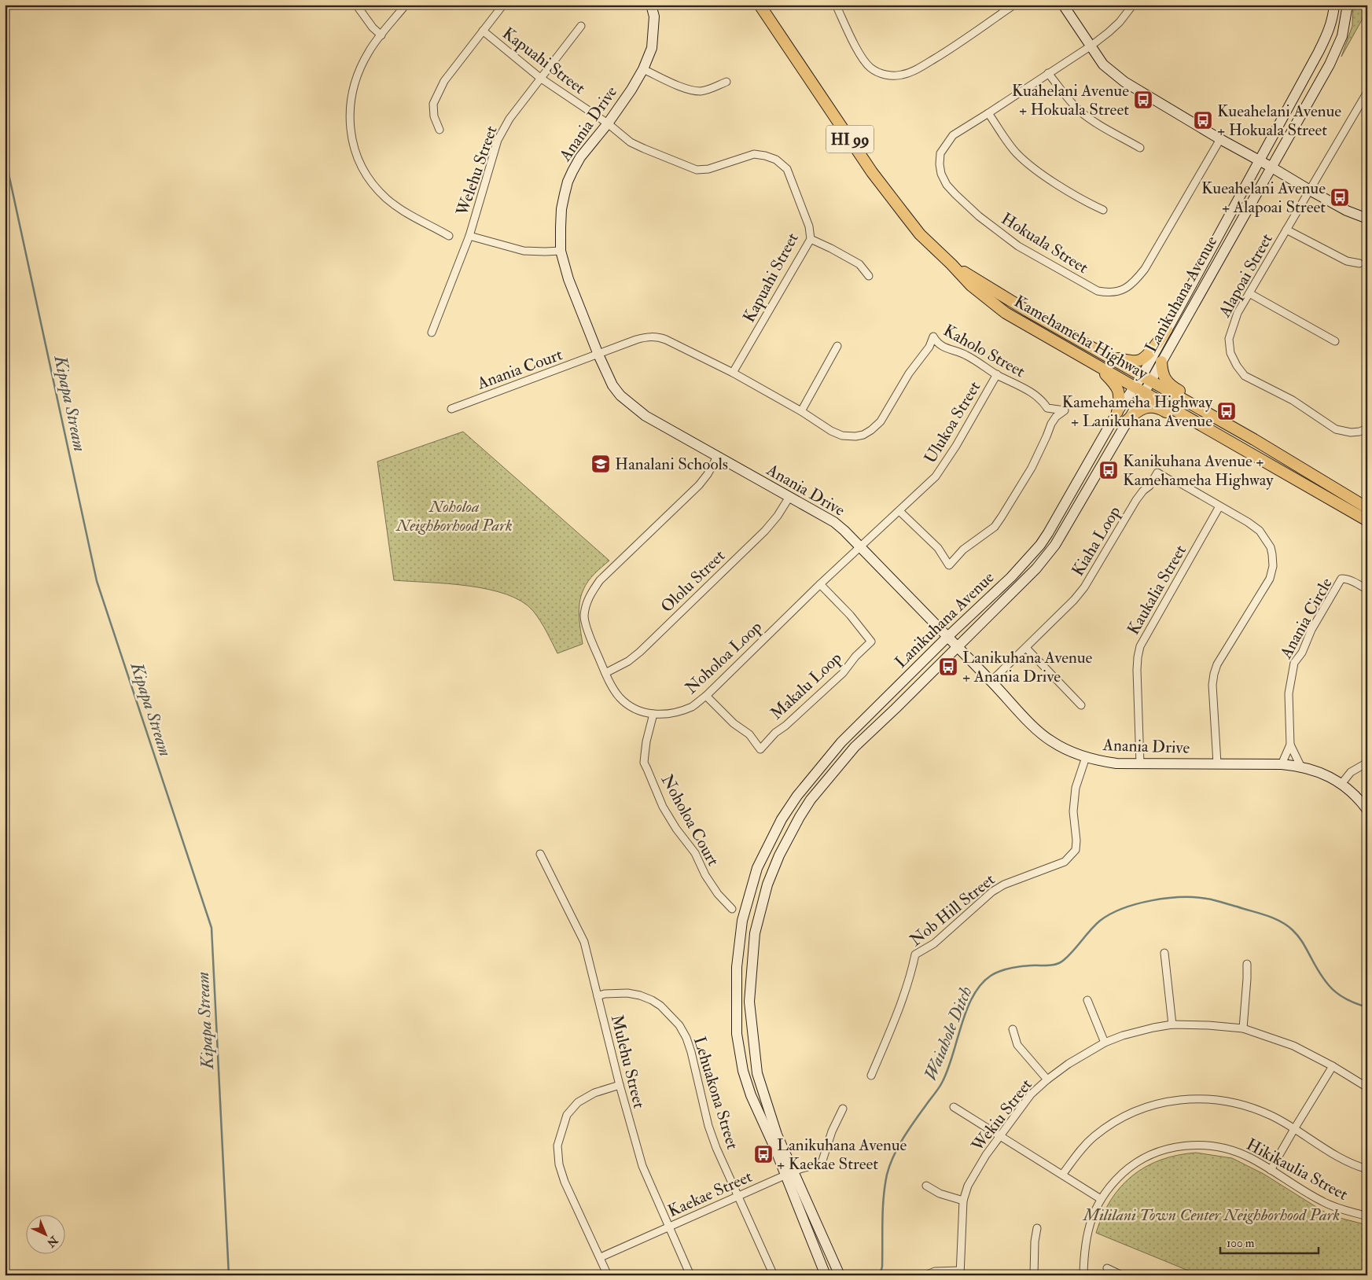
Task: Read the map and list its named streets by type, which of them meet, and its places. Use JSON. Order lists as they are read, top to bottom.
{
  "streets": {
    "main road": ["HI 99", "Kamehameha Highway"],
    "street": [
      "Kapuahi Street",
      "Anania Drive",
      "Welehu Street",
      "Hokuala Street",
      "Alapoai Street",
      "Lanikuhana Avenue",
      "Kaholo Street",
      "Anania Court",
      "Ulukoa Street",
      "Kiaha Loop",
      "Ololu Street",
      "Kaukalia Street",
      "Anania Circle",
      "Noholoa Loop",
      "Makalu Loop",
      "Noholoa Court",
      "Nob Hill Street",
      "Mulehu Street",
      "Lehuakona Street",
      "Wekiu Street",
      "Hikikaulia Street",
      "Kaekae Street"
    ]
  },
  "crossings": [
    ["Kapuahi Street", "Anania Drive"],
    ["Kapuahi Street", "Welehu Street"],
    ["Kapuahi Street", "Kaholo Street"],
    ["Anania Drive", "Lanikuhana Avenue"],
    ["Anania Drive", "Kaholo Street"],
    ["Anania Drive", "Anania Court"],
    ["Anania Drive", "Ulukoa Street"],
    ["Anania Drive", "Kiaha Loop"],
    ["Anania Drive", "Ololu Street"],
    ["Anania Drive", "Kaukalia Street"],
    ["Anania Drive", "Anania Circle"],
    ["Anania Drive", "Noholoa Loop"],
    ["Anania Drive", "Nob Hill Street"],
    ["Lanikuhana Avenue", "Kamehameha Highway"],
    ["Lanikuhana Avenue", "Kaekae Street"],
    ["Kaholo Street", "Anania Court"],
    ["Kaholo Street", "Ulukoa Street"],
    ["Ulukoa Street", "Noholoa Loop"],
    ["Kiaha Loop", "Kaukalia Street"],
    ["Ololu Street", "Noholoa Loop"],
    ["Noholoa Loop", "Makalu Loop"],
    ["Noholoa Loop", "Noholoa Court"],
    ["Mulehu Street", "Lehuakona Street"],
    ["Mulehu Street", "Kaekae Street"],
    ["Lehuakona Street", "Kaekae Street"]
  ],
  "water": ["Kipapa Stream", "Waiahole Ditch"],
  "parks": ["Noholoa Neighborhood Park", "Mililani Town Center Neighborhood Park"],
  "places": {
    "bus stop": [
      "Kuahelani Avenue + Hokuala Street",
      "Kueahelani Avenue + Hokuala Street",
      "Kueahelani Avenue + Alapoai Street",
      "Kamehameha Highway + Lanikuhana Avenue",
      "Kanikuhana Avenue + Kamehameha Highway",
      "Lanikuhana Avenue + Anania Drive",
      "Lanikuhana Avenue + Kaekae Street"
    ],
    "school or university": ["Hanalani Schools"]
  },
  "scale_bar": "100 m",
  "north": "bottom right"
}
